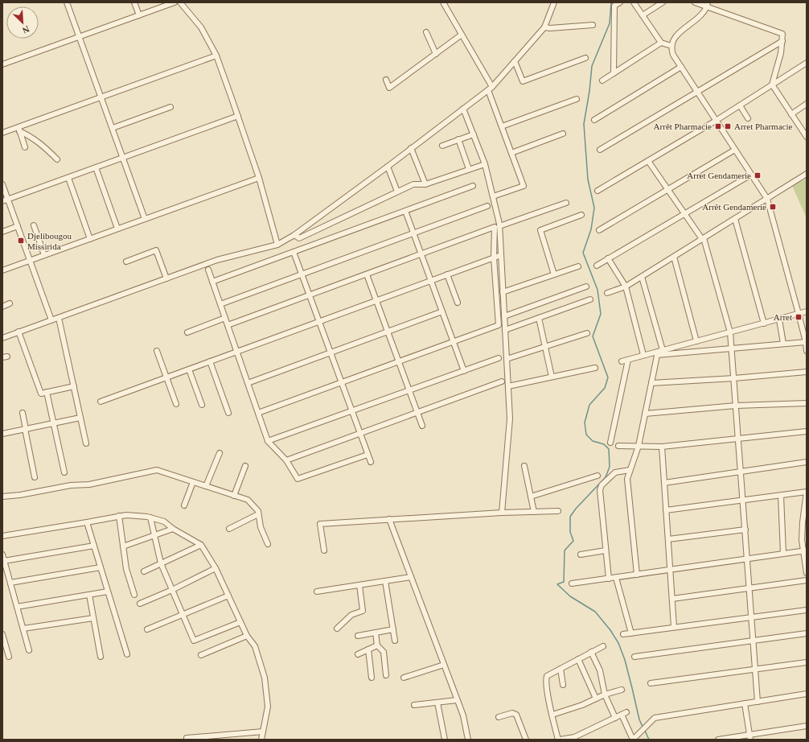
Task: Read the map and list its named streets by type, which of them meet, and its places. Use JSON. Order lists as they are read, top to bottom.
{
  "places": {
    "transit": [
      "Arrêt Pharmacie",
      "Arret Pharmacie",
      "Arret Gendamerie",
      "Arrêt Gendamerie",
      "Djelibougou Missirida",
      "Arret"
    ]
  },
  "north": "bottom right"
}
